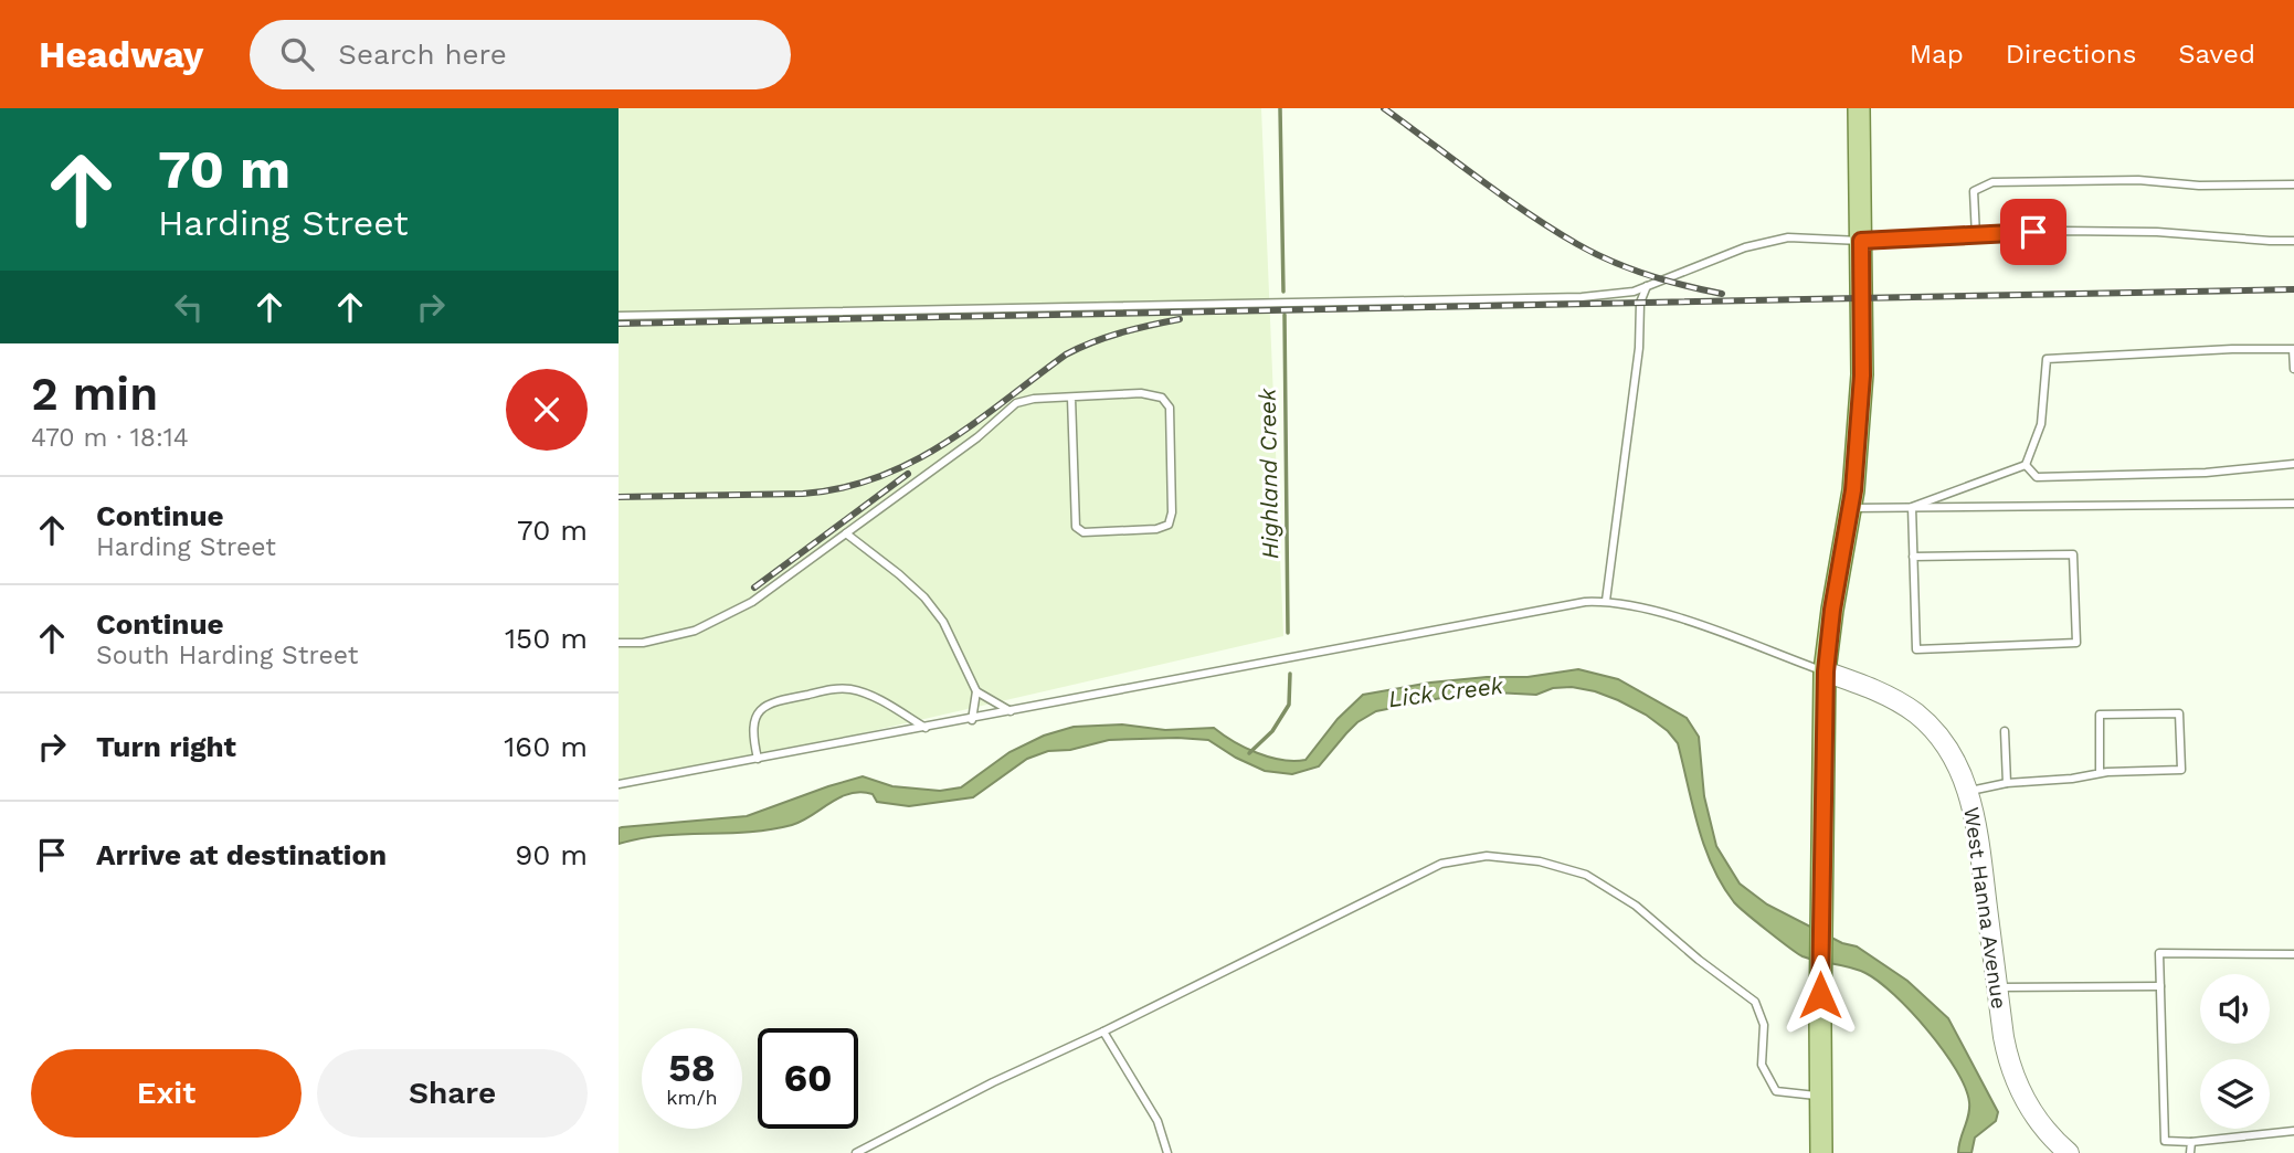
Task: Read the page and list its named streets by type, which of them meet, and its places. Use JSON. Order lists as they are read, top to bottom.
{
  "streets": {
    "main road": ["West Hanna Avenue"]
  },
  "water": ["Highland Creek", "Lick Creek"],
  "page": {
    "header": "Headway",
    "search": "Search here",
    "nav": ["Map", "Directions", "Saved"],
    "turn": ["70 m", "Harding Street"],
    "heading": ["2 min", "470 m · 18:14"],
    "list": [
      {
        "name": "Continue",
        "note": "Harding Street",
        "value": "70 m"
      },
      {
        "name": "Continue",
        "note": "South Harding Street",
        "value": "150 m"
      },
      {
        "name": "Turn right",
        "value": "160 m"
      },
      {
        "name": "Arrive at destination",
        "value": "90 m"
      }
    ],
    "speed": "58 km/h",
    "limit": "60",
    "buttons": ["Exit", "Share"]
  }
}
